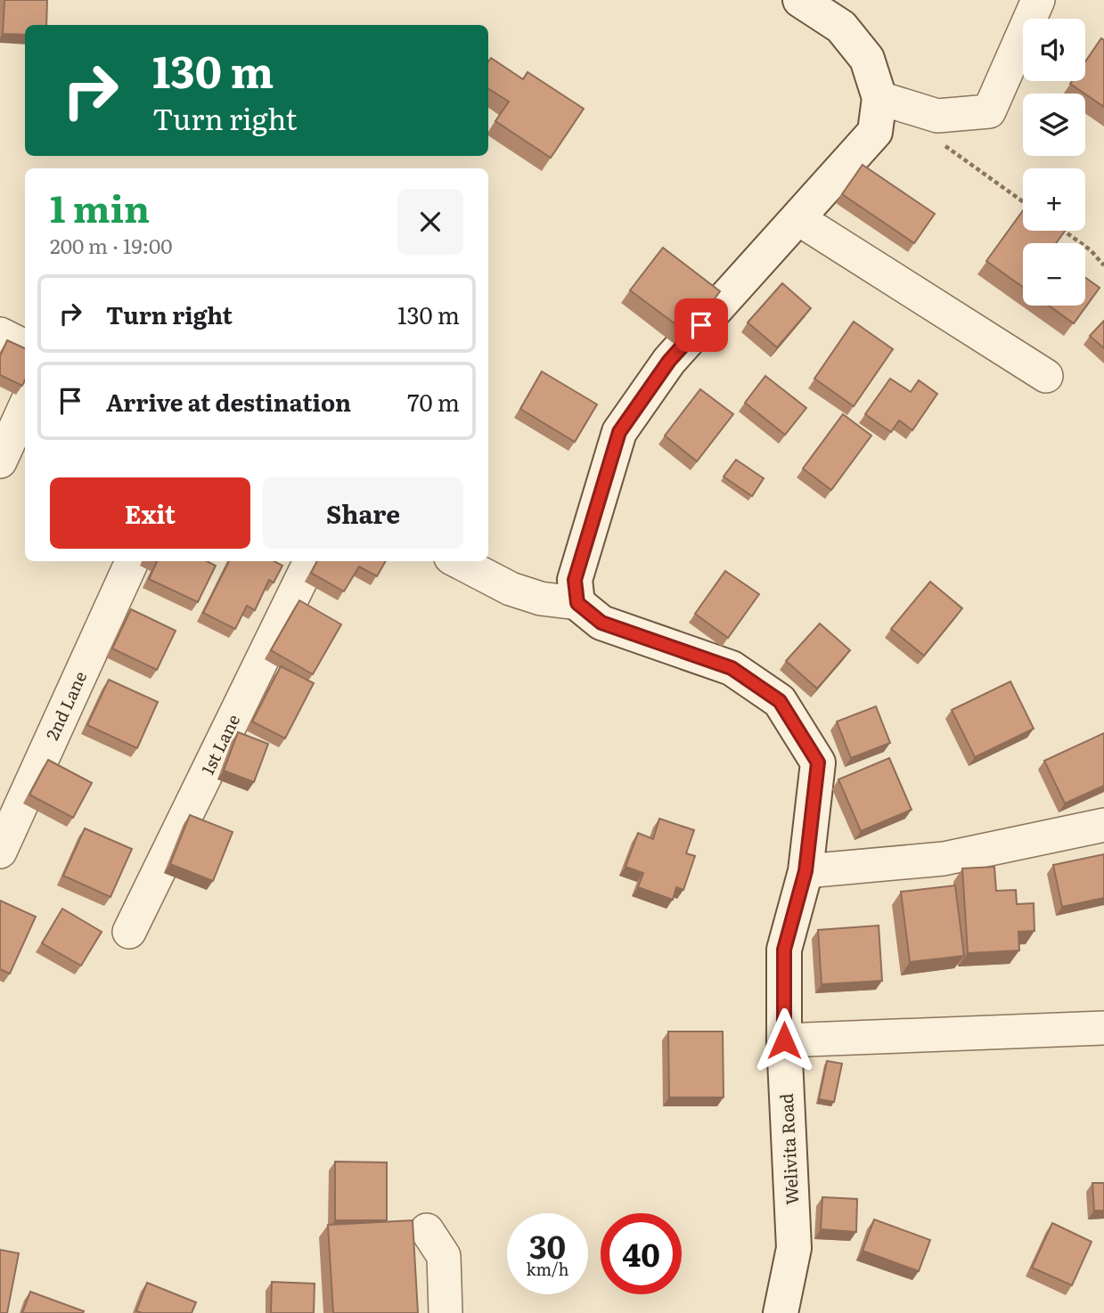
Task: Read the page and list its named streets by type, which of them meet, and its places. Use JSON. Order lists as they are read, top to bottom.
{
  "streets": {
    "street": ["2nd Lane", "1st Lane", "Welivita Road"]
  },
  "page": {
    "map_buttons": ["+", "−"],
    "turn": ["130 m", "Turn right"],
    "heading": ["1 min", "200 m · 19:00"],
    "list": [
      {
        "name": "Turn right",
        "value": "130 m"
      },
      {
        "name": "Arrive at destination",
        "value": "70 m"
      }
    ],
    "buttons": ["Exit", "Share"],
    "speed": "30 km/h",
    "limit": "40"
  }
}
